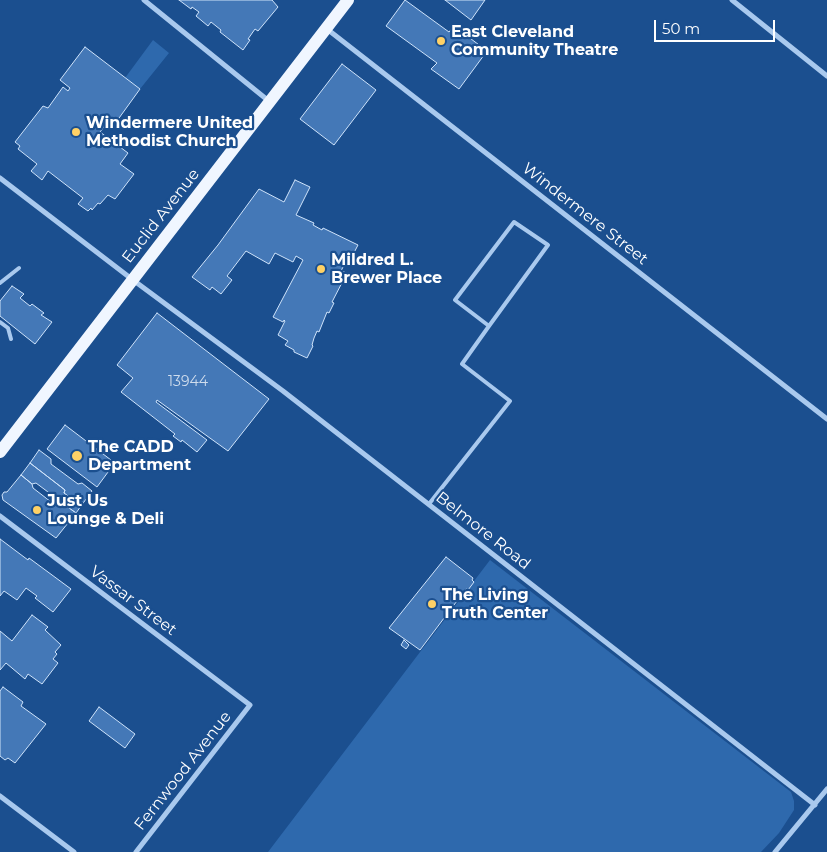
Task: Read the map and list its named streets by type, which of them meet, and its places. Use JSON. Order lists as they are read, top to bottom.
{
  "streets": {
    "main road": ["Euclid Avenue"],
    "street": [
      "Windermere Street",
      "Belmore Road",
      "Vassar Street",
      "Fernwood Avenue"
    ]
  },
  "crossings": [
    ["Windermere Street", "Euclid Avenue"],
    ["Euclid Avenue", "Belmore Road"],
    ["Vassar Street", "Fernwood Avenue"]
  ],
  "places": [
    "East Cleveland Community Theatre",
    "Windermere United Methodist Church",
    "Mildred L. Brewer Place",
    "The CADD Department",
    "Just Us Lounge & Deli",
    "The Living Truth Center"
  ],
  "house_numbers": ["13944"],
  "scale_bar": "50 m"
}
